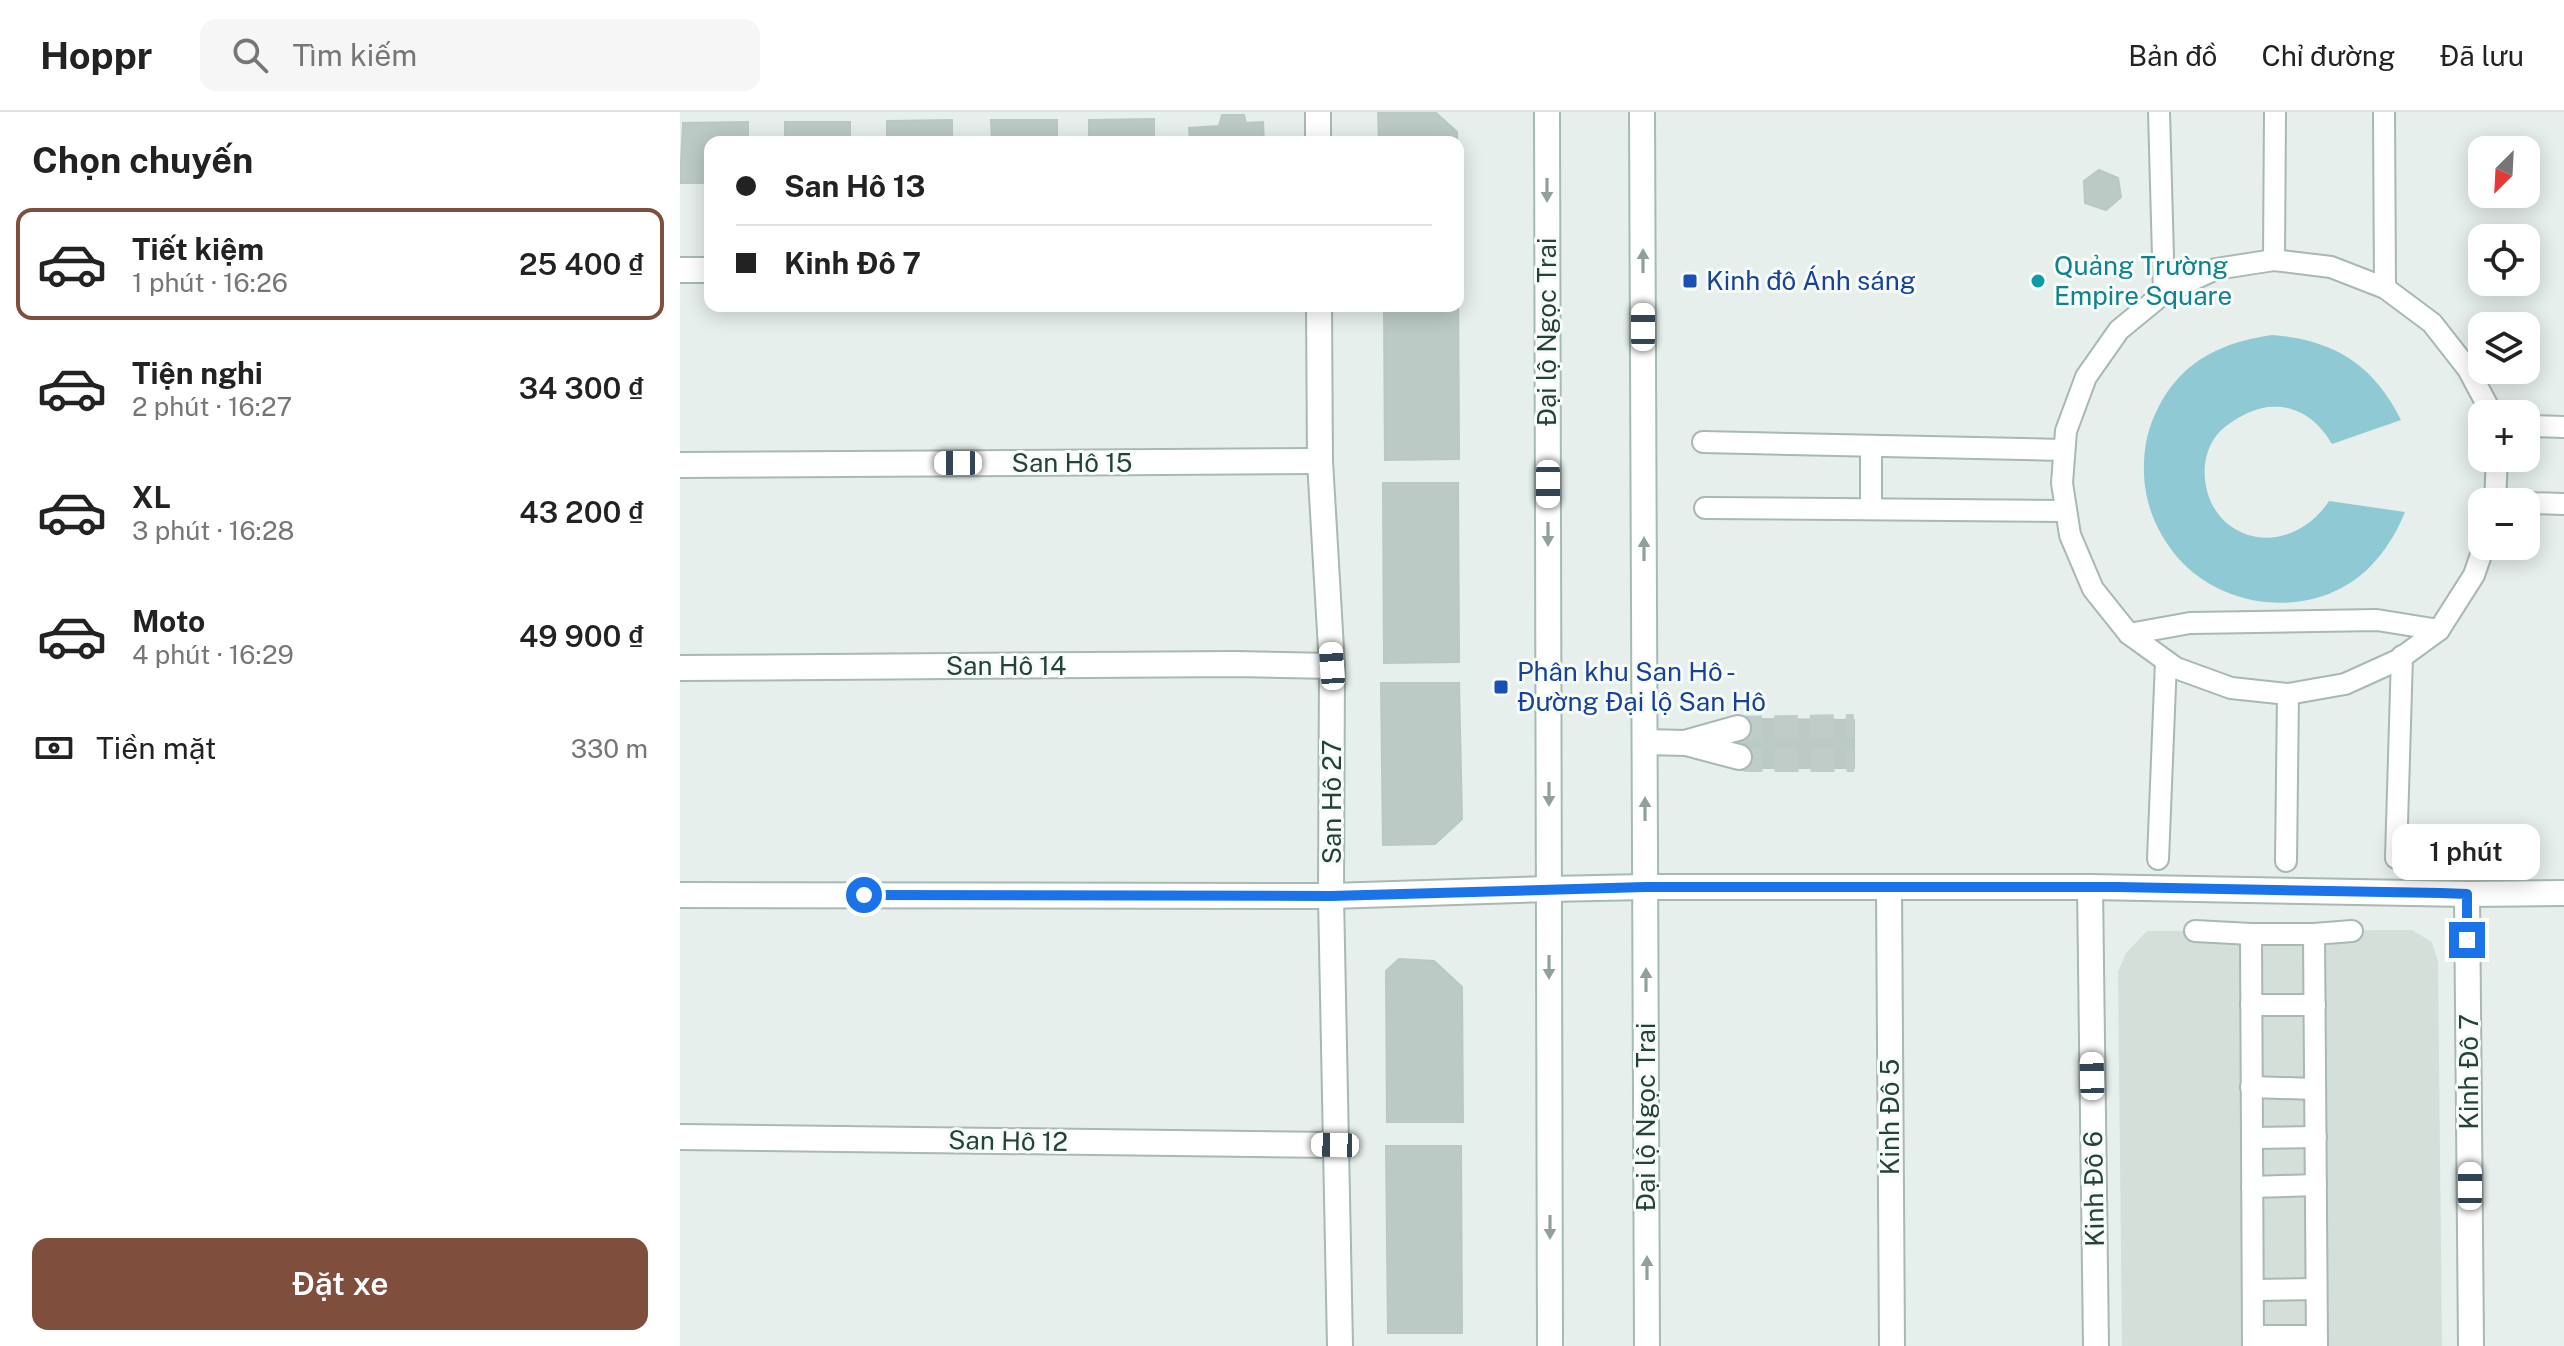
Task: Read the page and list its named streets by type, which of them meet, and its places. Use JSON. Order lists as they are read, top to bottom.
{
  "streets": {
    "street": [
      "Đại lộ Ngọc Trai",
      "San Hô 15",
      "San Hô 14",
      "San Hô 27",
      "Kinh Đô 7",
      "Kinh Đô 5",
      "San Hô 12",
      "Kinh Đô 6"
    ]
  },
  "crossings": [
    ["San Hô 15", "San Hô 27"],
    ["San Hô 14", "San Hô 27"],
    ["San Hô 27", "San Hô 12"]
  ],
  "places": {
    "transit": ["Kinh đô Ánh sáng", "Phân khu San Hô - Đường Đại lộ San Hô"],
    "other": ["Quảng Trường Empire Square"]
  },
  "north": "bottom left",
  "page": {
    "header": "Hoppr",
    "search": "Tìm kiếm",
    "nav": ["Bản đồ", "Chỉ đường", "Đã lưu"],
    "heading": "Chọn chuyến",
    "map_buttons": ["+", "−"],
    "banner": ["San Hô 13", "Kinh Đô 7"],
    "list": [
      {
        "name": "Tiết kiệm",
        "note": "1 phút · 16:26",
        "value": "25 400 ₫"
      },
      {
        "name": "Tiện nghi",
        "note": "2 phút · 16:27",
        "value": "34 300 ₫"
      },
      {
        "name": "XL",
        "note": "3 phút · 16:28",
        "value": "43 200 ₫"
      },
      {
        "name": "Moto",
        "note": "4 phút · 16:29",
        "value": "49 900 ₫"
      }
    ],
    "pay": ["Tiền mặt", "330 m"],
    "bubble": "1 phút",
    "buttons": "Đặt xe"
  }
}
